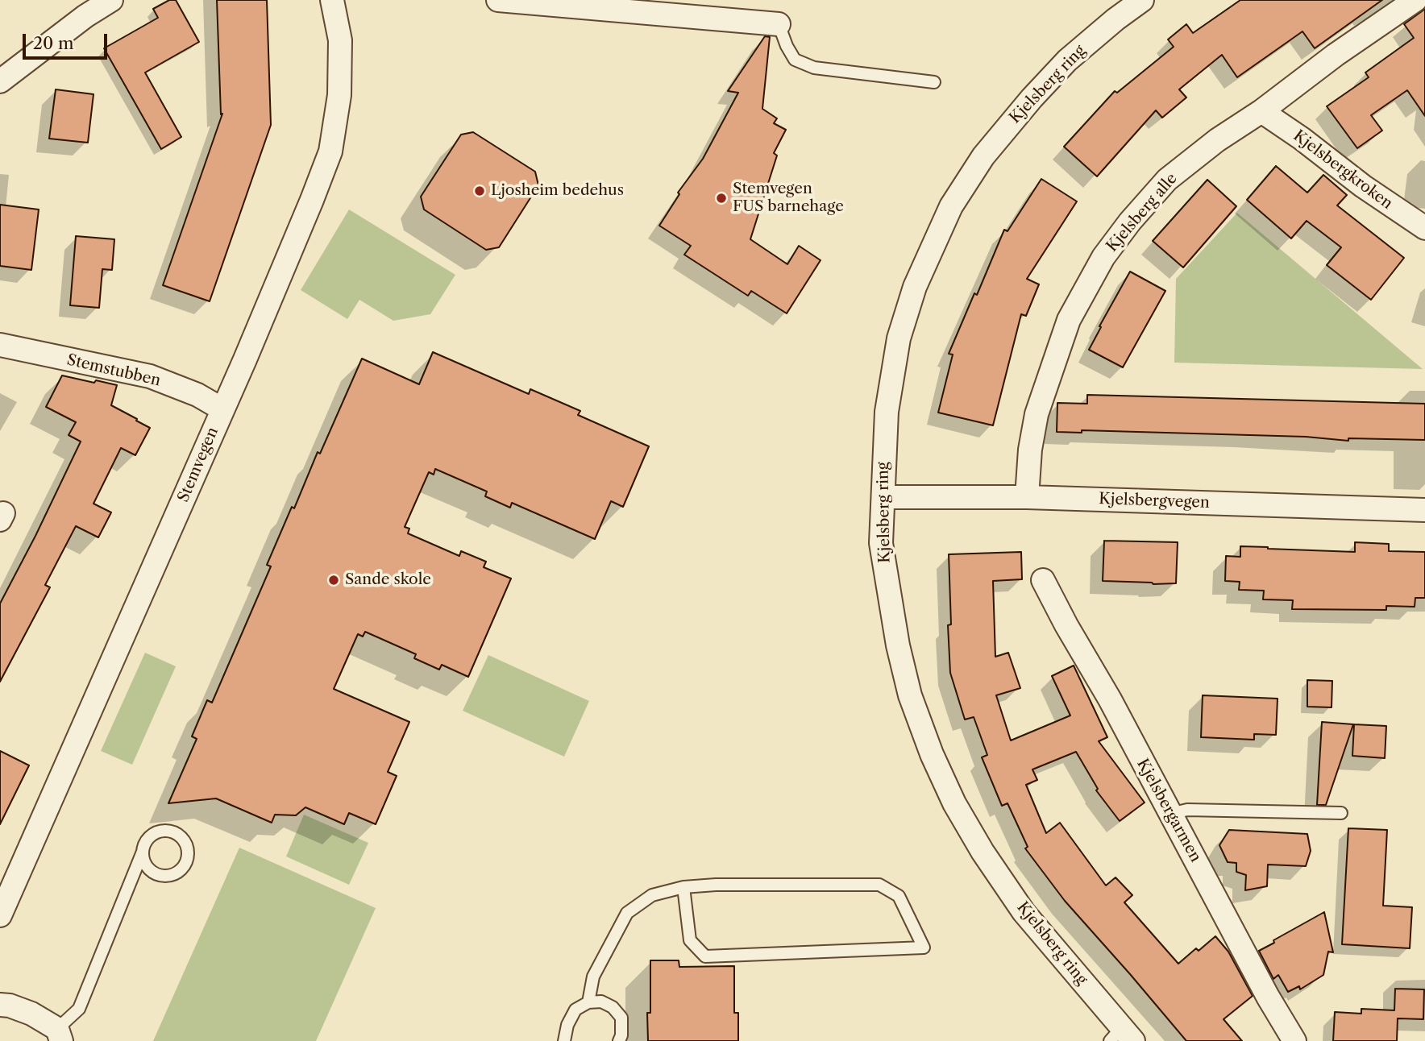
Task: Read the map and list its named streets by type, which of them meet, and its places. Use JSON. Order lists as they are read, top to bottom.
{
  "streets": {
    "street": [
      "Kjelsberg ring",
      "Kjelsbergkroken",
      "Kjelsberg alle",
      "Stemstubben",
      "Stemvegen",
      "Kjelsbergvegen",
      "Kjelsbergarmen"
    ]
  },
  "crossings": [
    ["Kjelsberg ring", "Kjelsbergvegen"],
    ["Kjelsbergkroken", "Kjelsberg alle"],
    ["Kjelsberg alle", "Kjelsbergvegen"],
    ["Stemstubben", "Stemvegen"]
  ],
  "places": ["Ljosheim bedehus", "Stemvegen FUS barnehage", "Sande skole"],
  "scale_bar": "20 m"
}
